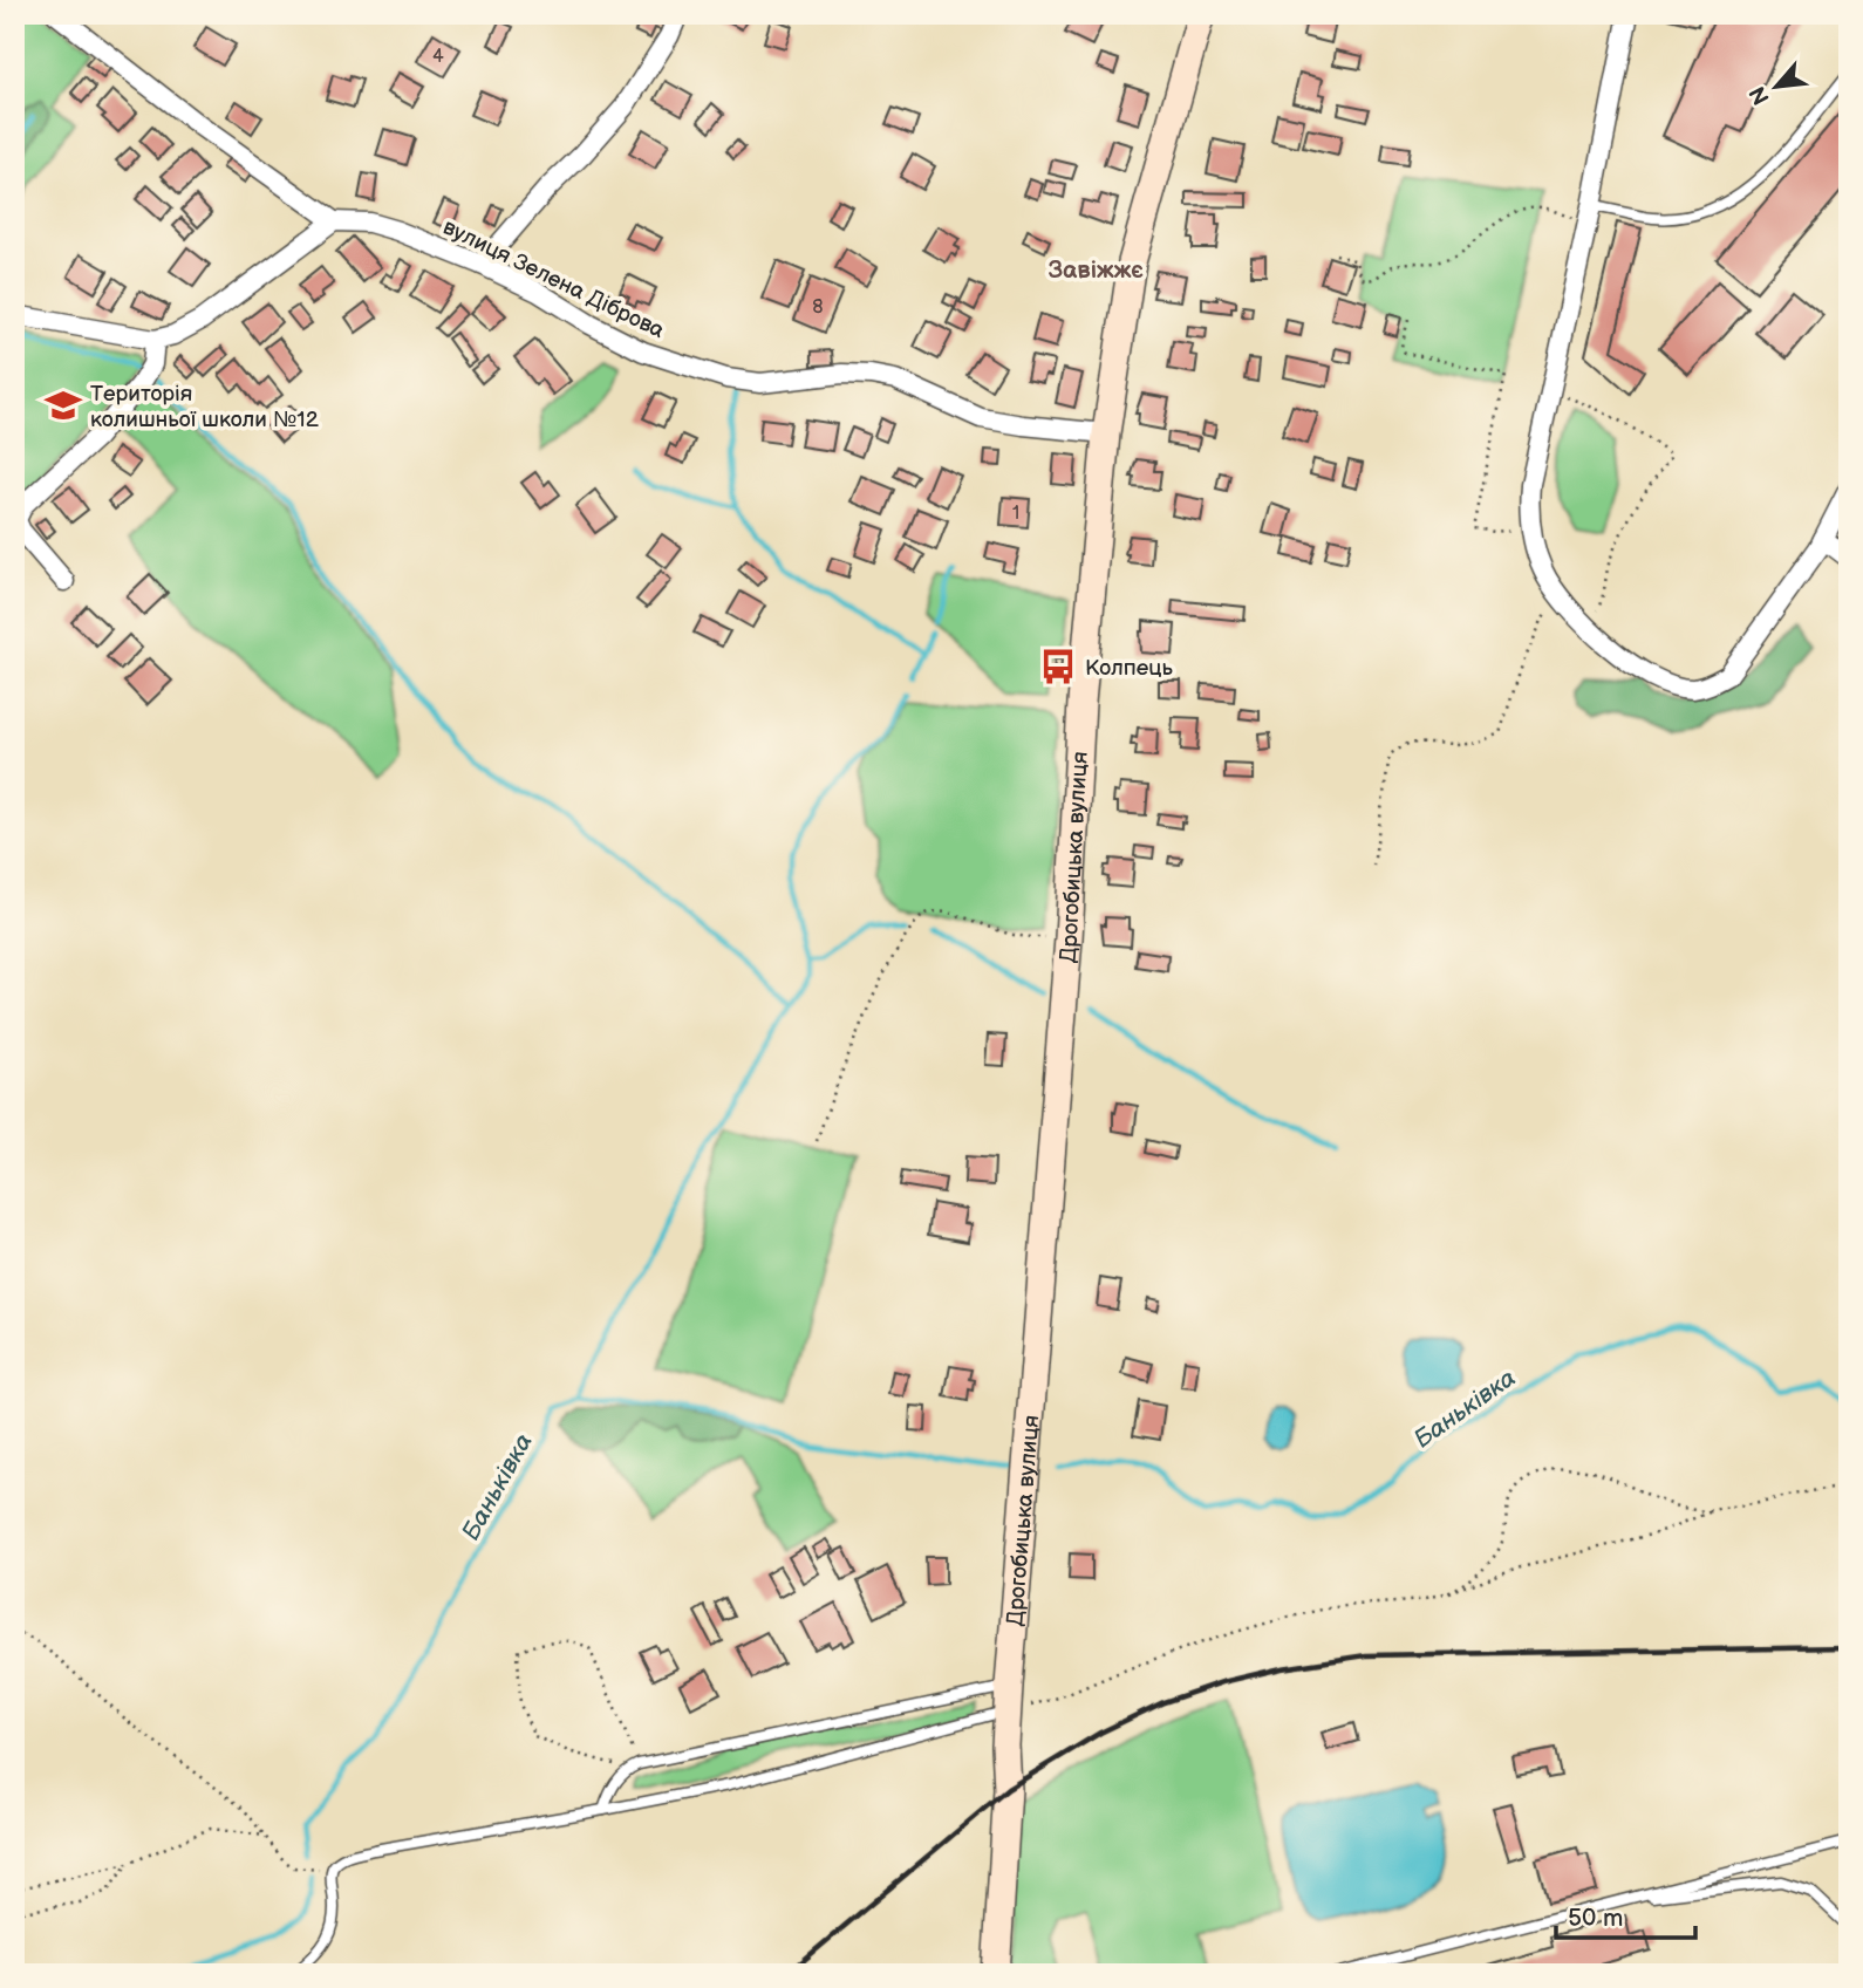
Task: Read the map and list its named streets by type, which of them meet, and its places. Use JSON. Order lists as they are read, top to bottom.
{
  "streets": {
    "street": ["вулиця Зелена Діброва", "Дрогобицька вулиця"]
  },
  "crossings": [
    ["вулиця Зелена Діброва", "Дрогобицька вулиця"]
  ],
  "districts": ["Завіжжє"],
  "water": ["Баньківка"],
  "places": {
    "school or university": ["Територія колишньої школи №12"],
    "bus stop": ["Колпець"]
  },
  "house_numbers": ["4", "8", "1"],
  "scale_bar": "50 m",
  "north": "bottom left"
}
